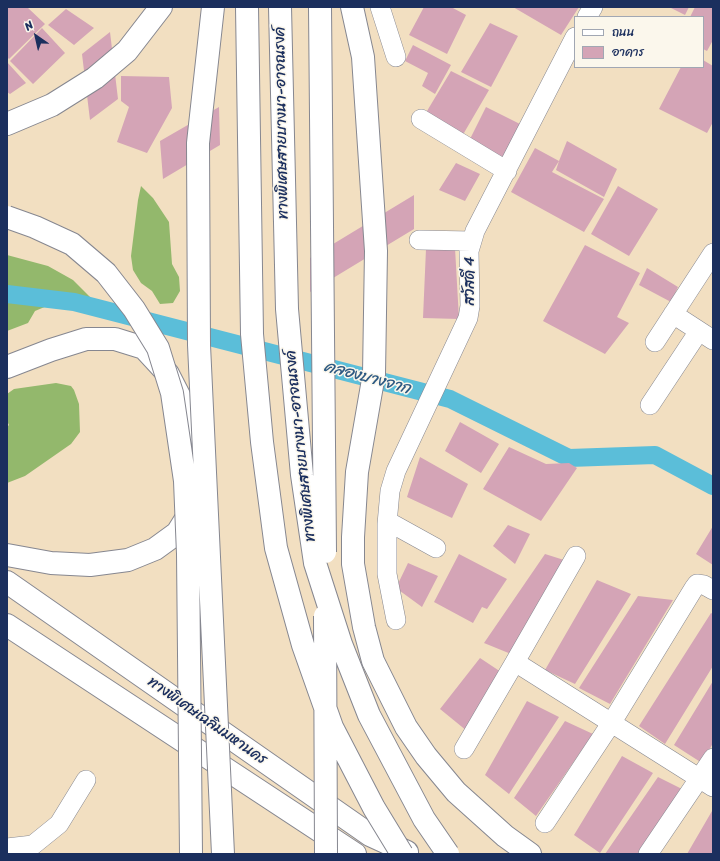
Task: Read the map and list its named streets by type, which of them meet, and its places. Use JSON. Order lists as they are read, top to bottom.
{
  "streets": {
    "highway": ["ทางพิเศษสายบางนา-อาจณรงค์", "ทางพิเศษเฉลิมมหานคร"],
    "street": ["สวัสดี 4"]
  },
  "water": ["คลองบางจาก"],
  "legend": ["ถนน", "อาคาร"],
  "north": "top left"
}
